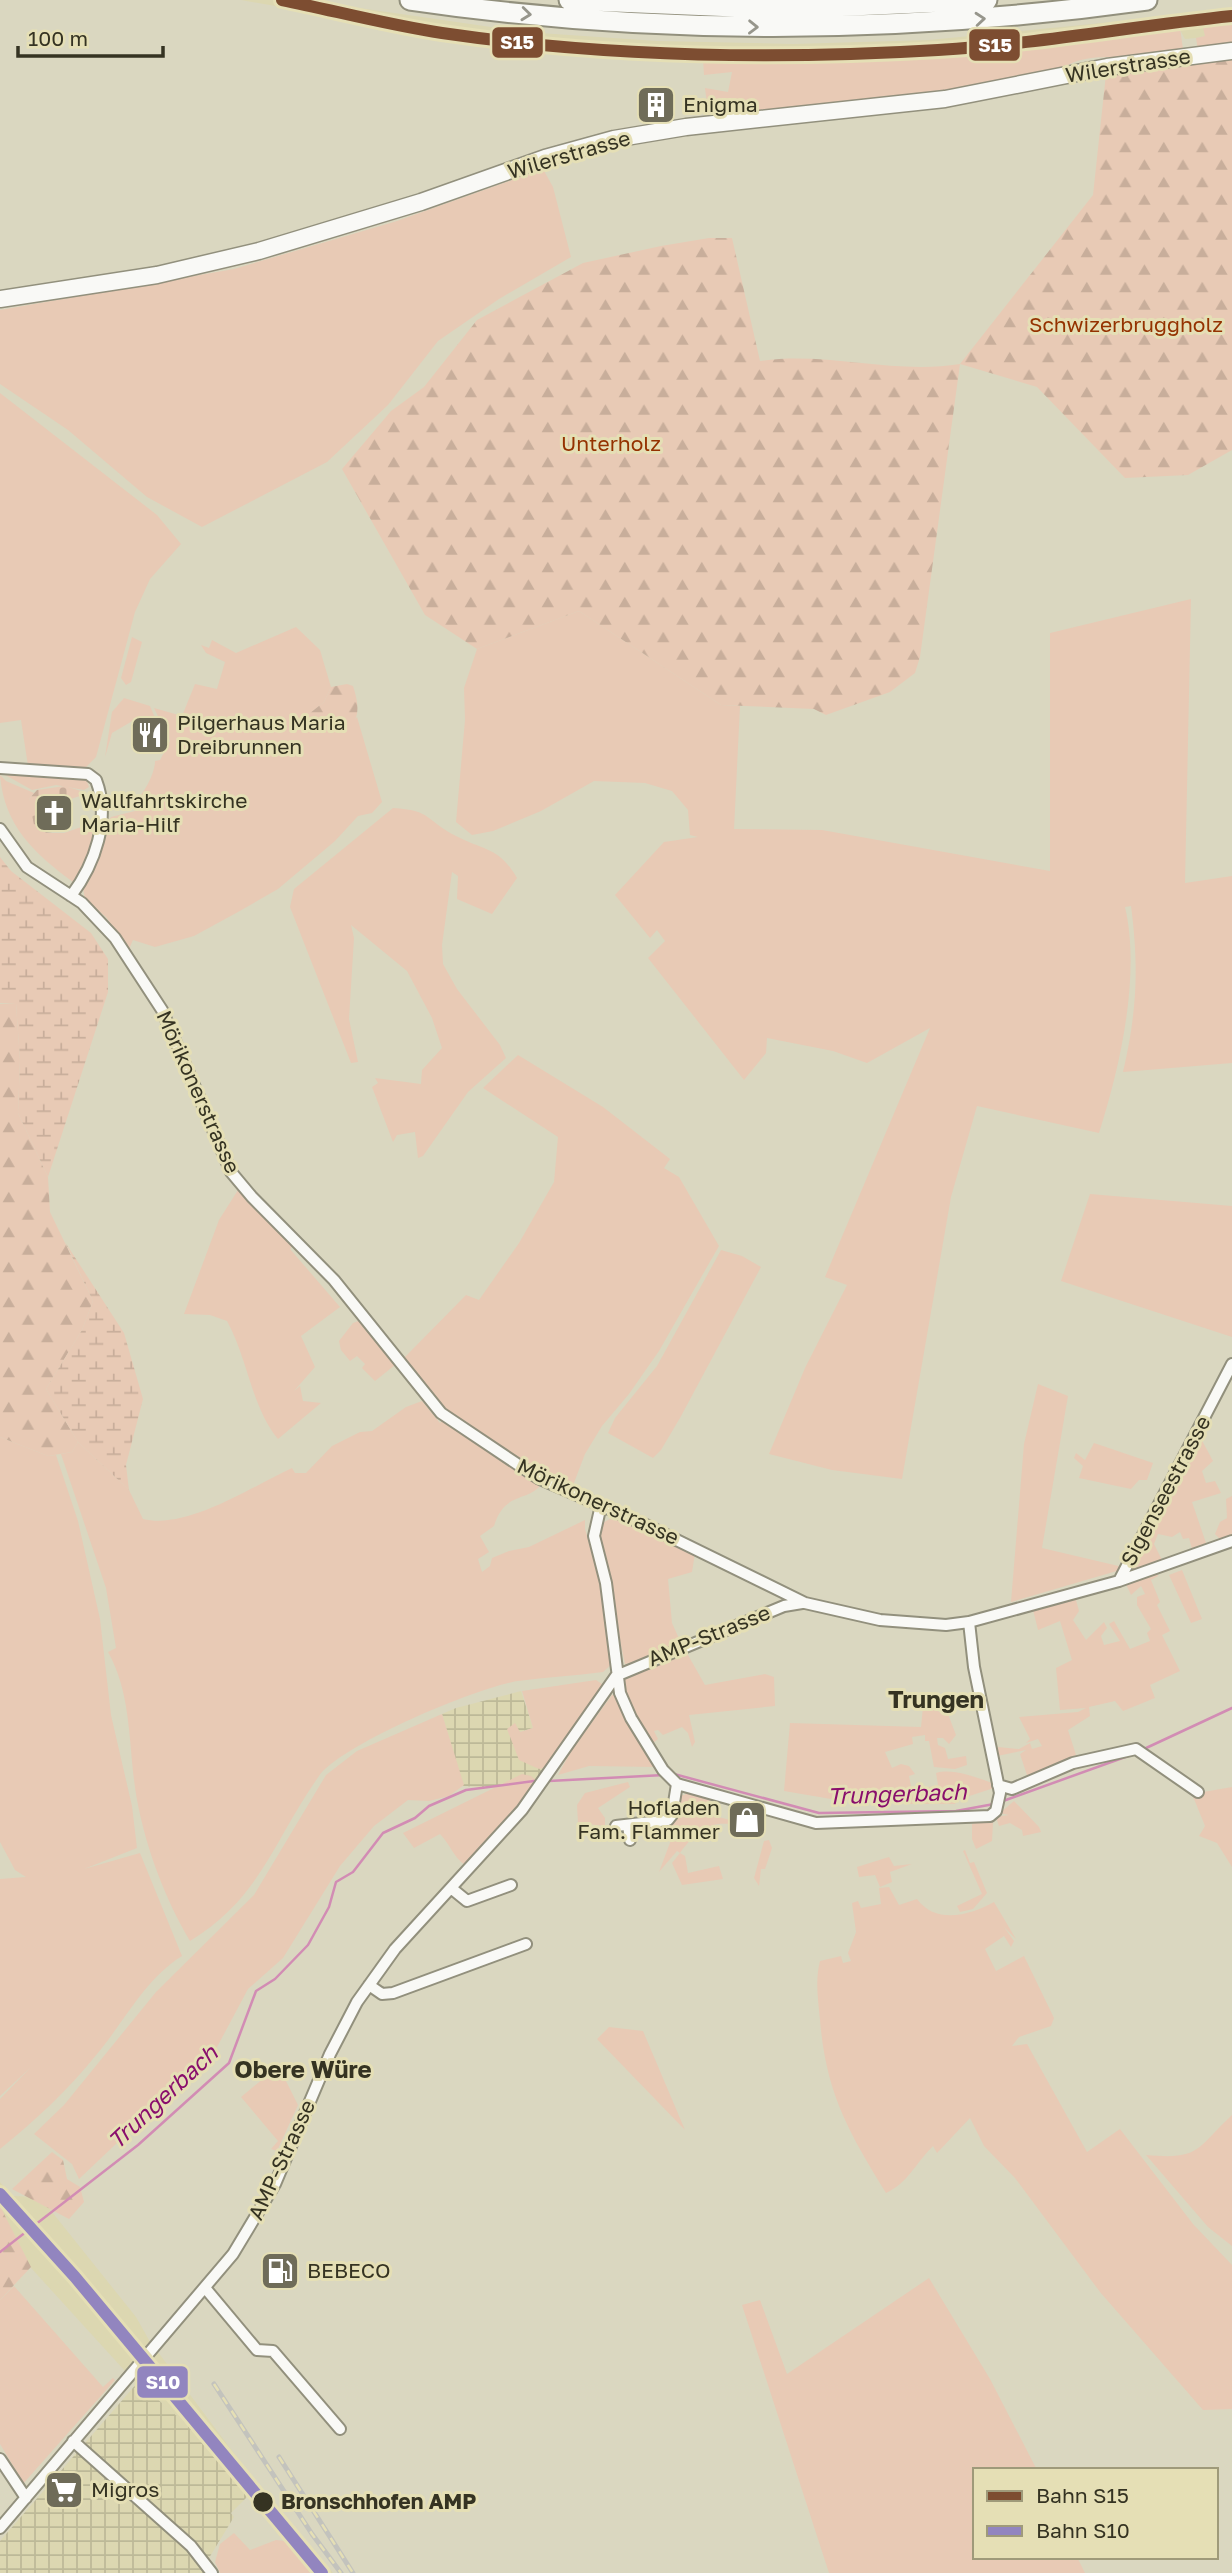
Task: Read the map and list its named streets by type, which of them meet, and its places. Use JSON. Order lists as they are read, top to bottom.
{
  "streets": {
    "main road": ["Wilerstrasse"],
    "street": ["Mörikonerstrasse", "Sigenseestrasse", "AMP-Strasse"]
  },
  "crossings": [
    ["Mörikonerstrasse", "Sigenseestrasse"],
    ["Mörikonerstrasse", "AMP-Strasse"]
  ],
  "districts": ["Trungen", "Obere Würe"],
  "water": ["Trungerbach"],
  "parks": ["Schwizerbruggholz", "Unterholz"],
  "places": {
    "building": ["Enigma"],
    "restaurant": ["Pilgerhaus Maria Dreibrunnen"],
    "church": ["Wallfahrtskirche Maria-Hilf"],
    "shop": ["Hofladen Fam. Flammer"],
    "fuel station": ["BEBECO"],
    "supermarket": ["Migros"],
    "other": ["Bronschhofen AMP"]
  },
  "lines": ["rail line S15", "rail line S10"],
  "legend": ["Bahn S15", "Bahn S10"],
  "scale_bar": "100 m"
}
